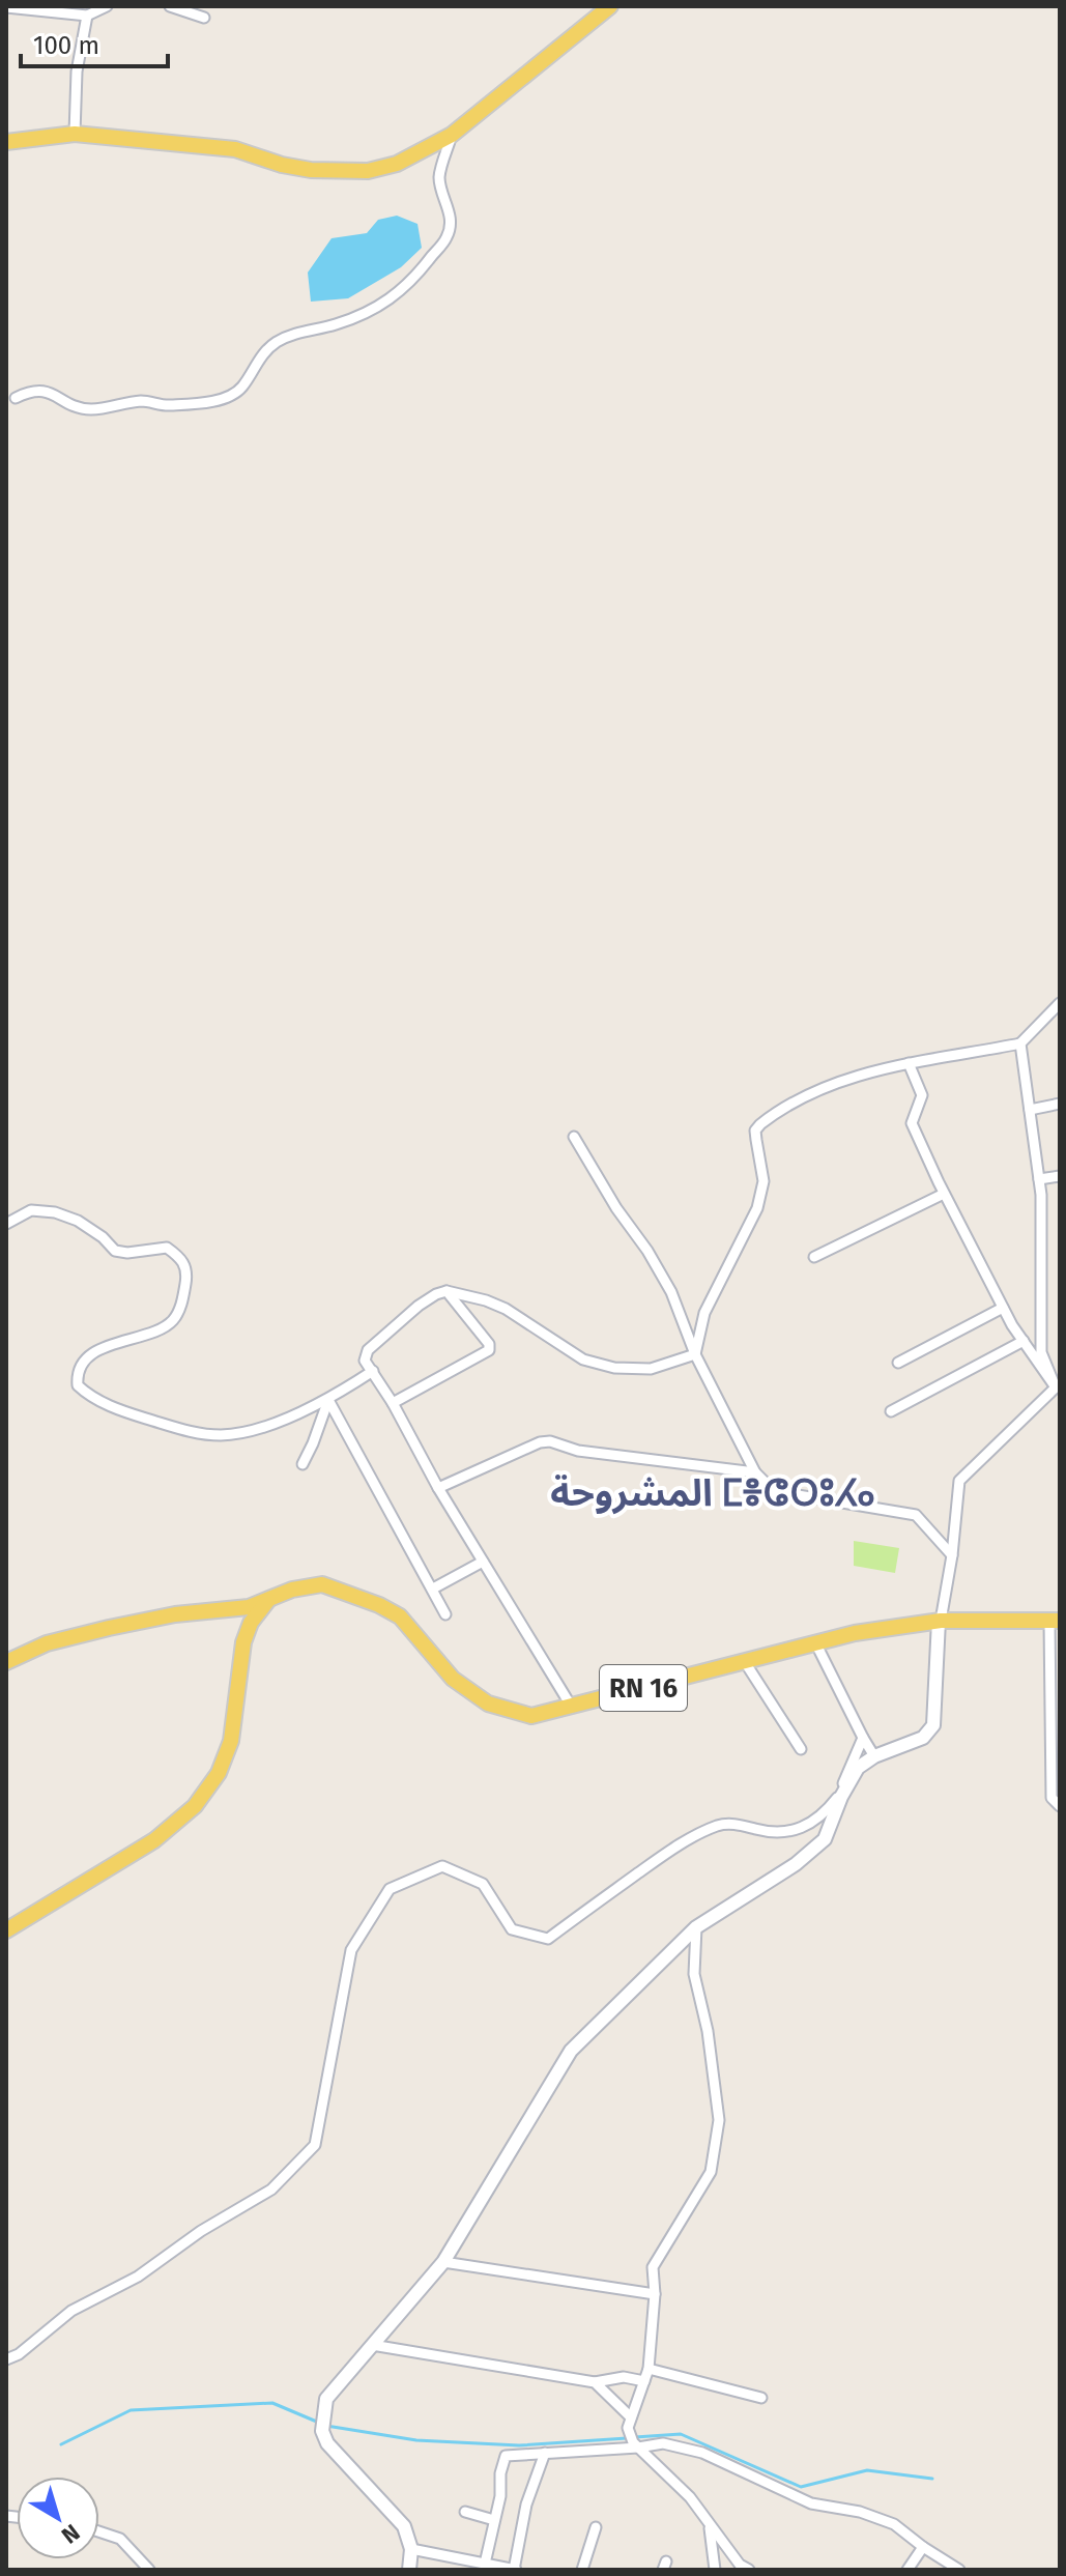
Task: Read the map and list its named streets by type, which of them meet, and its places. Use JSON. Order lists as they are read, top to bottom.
{
  "streets": {
    "main road": ["RN 16"]
  },
  "districts": ["المشروحة ⵎⴻⵛⵔⵓⵃⴰ"],
  "scale_bar": "100 m",
  "north": "bottom right"
}
